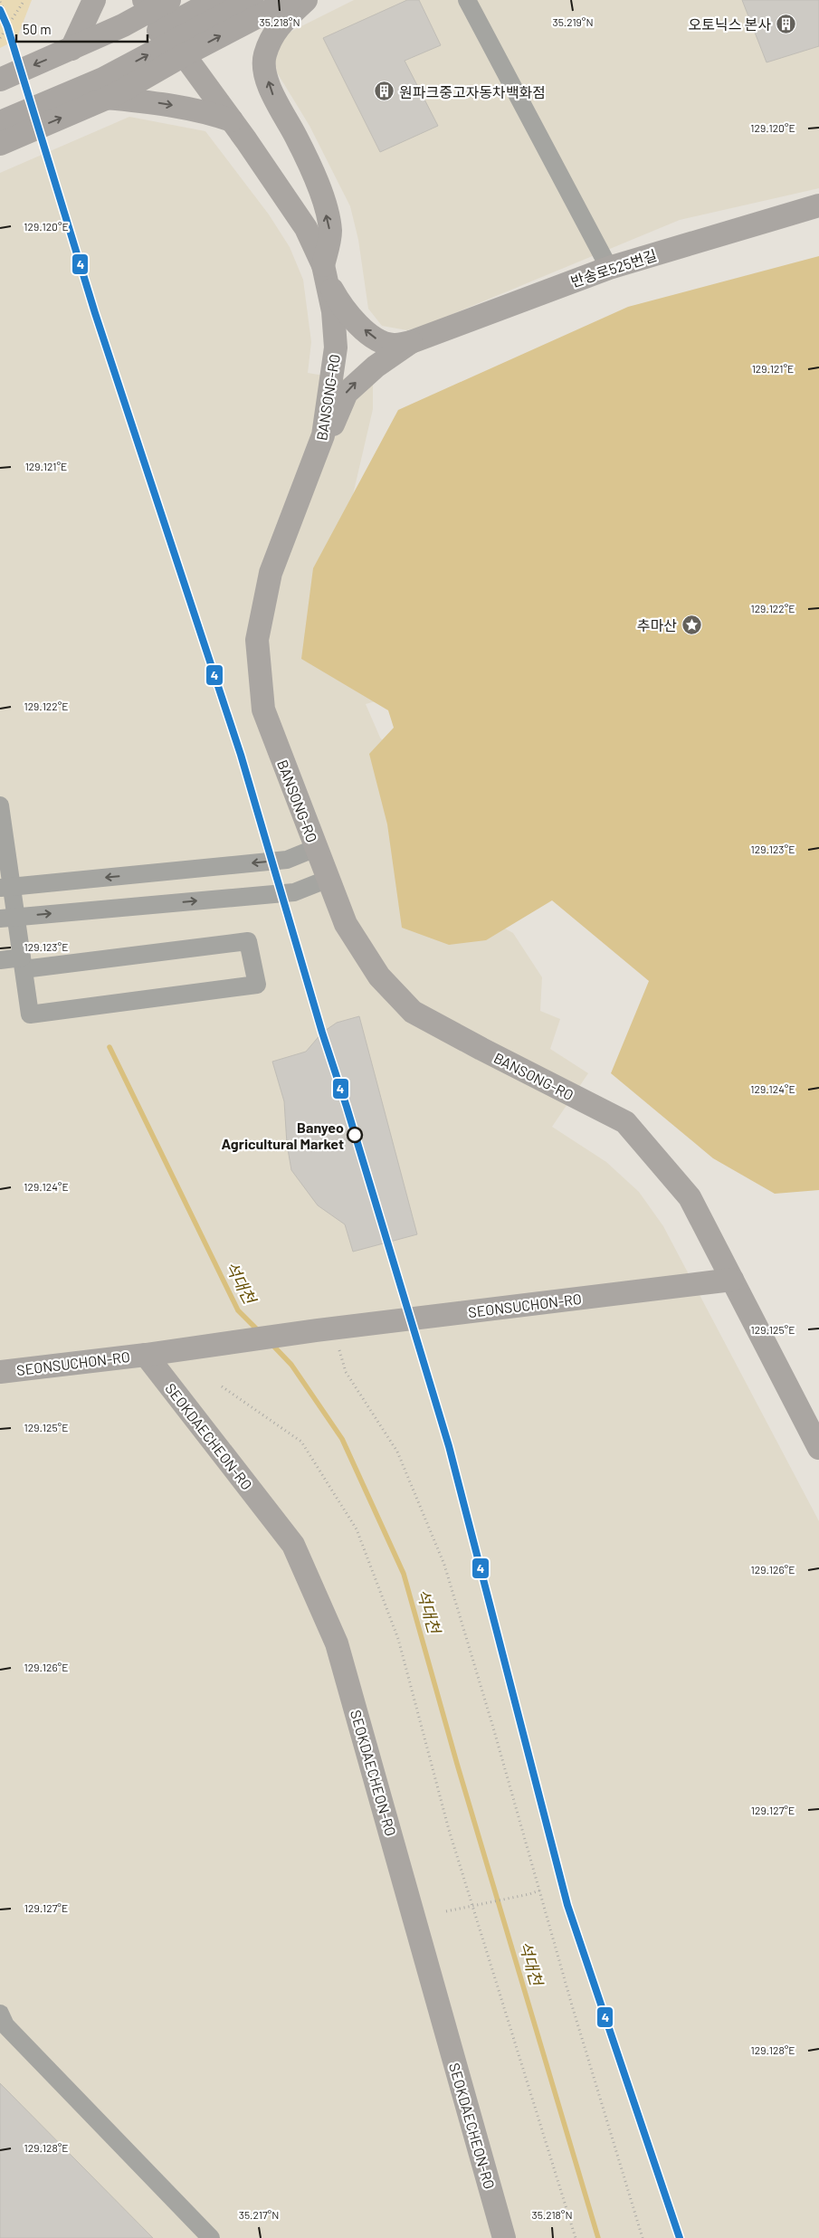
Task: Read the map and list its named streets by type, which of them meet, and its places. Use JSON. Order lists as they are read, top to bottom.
{
  "streets": {
    "main road": [
      "반송로525번길",
      "BANSONG-RO",
      "SEONSUCHON-RO",
      "SEOKDAECHEON-RO"
    ]
  },
  "crossings": [
    ["BANSONG-RO", "SEONSUCHON-RO"],
    ["SEONSUCHON-RO", "SEOKDAECHEON-RO"]
  ],
  "water": ["석대천"],
  "places": {
    "building": ["오토닉스 본사", "원파크중고자동차백화점"],
    "place": ["추마산"],
    "other": ["Banyeo Agricultural Market"]
  },
  "lines": ["transit line 4"],
  "scale_bar": "50 m",
  "coordinates": [
    "35.218°N",
    "35.219°N",
    "129.120°E",
    "129.121°E",
    "129.122°E",
    "129.123°E",
    "129.124°E",
    "129.125°E",
    "129.126°E",
    "129.127°E",
    "129.128°E",
    "35.217°N"
  ]
}
